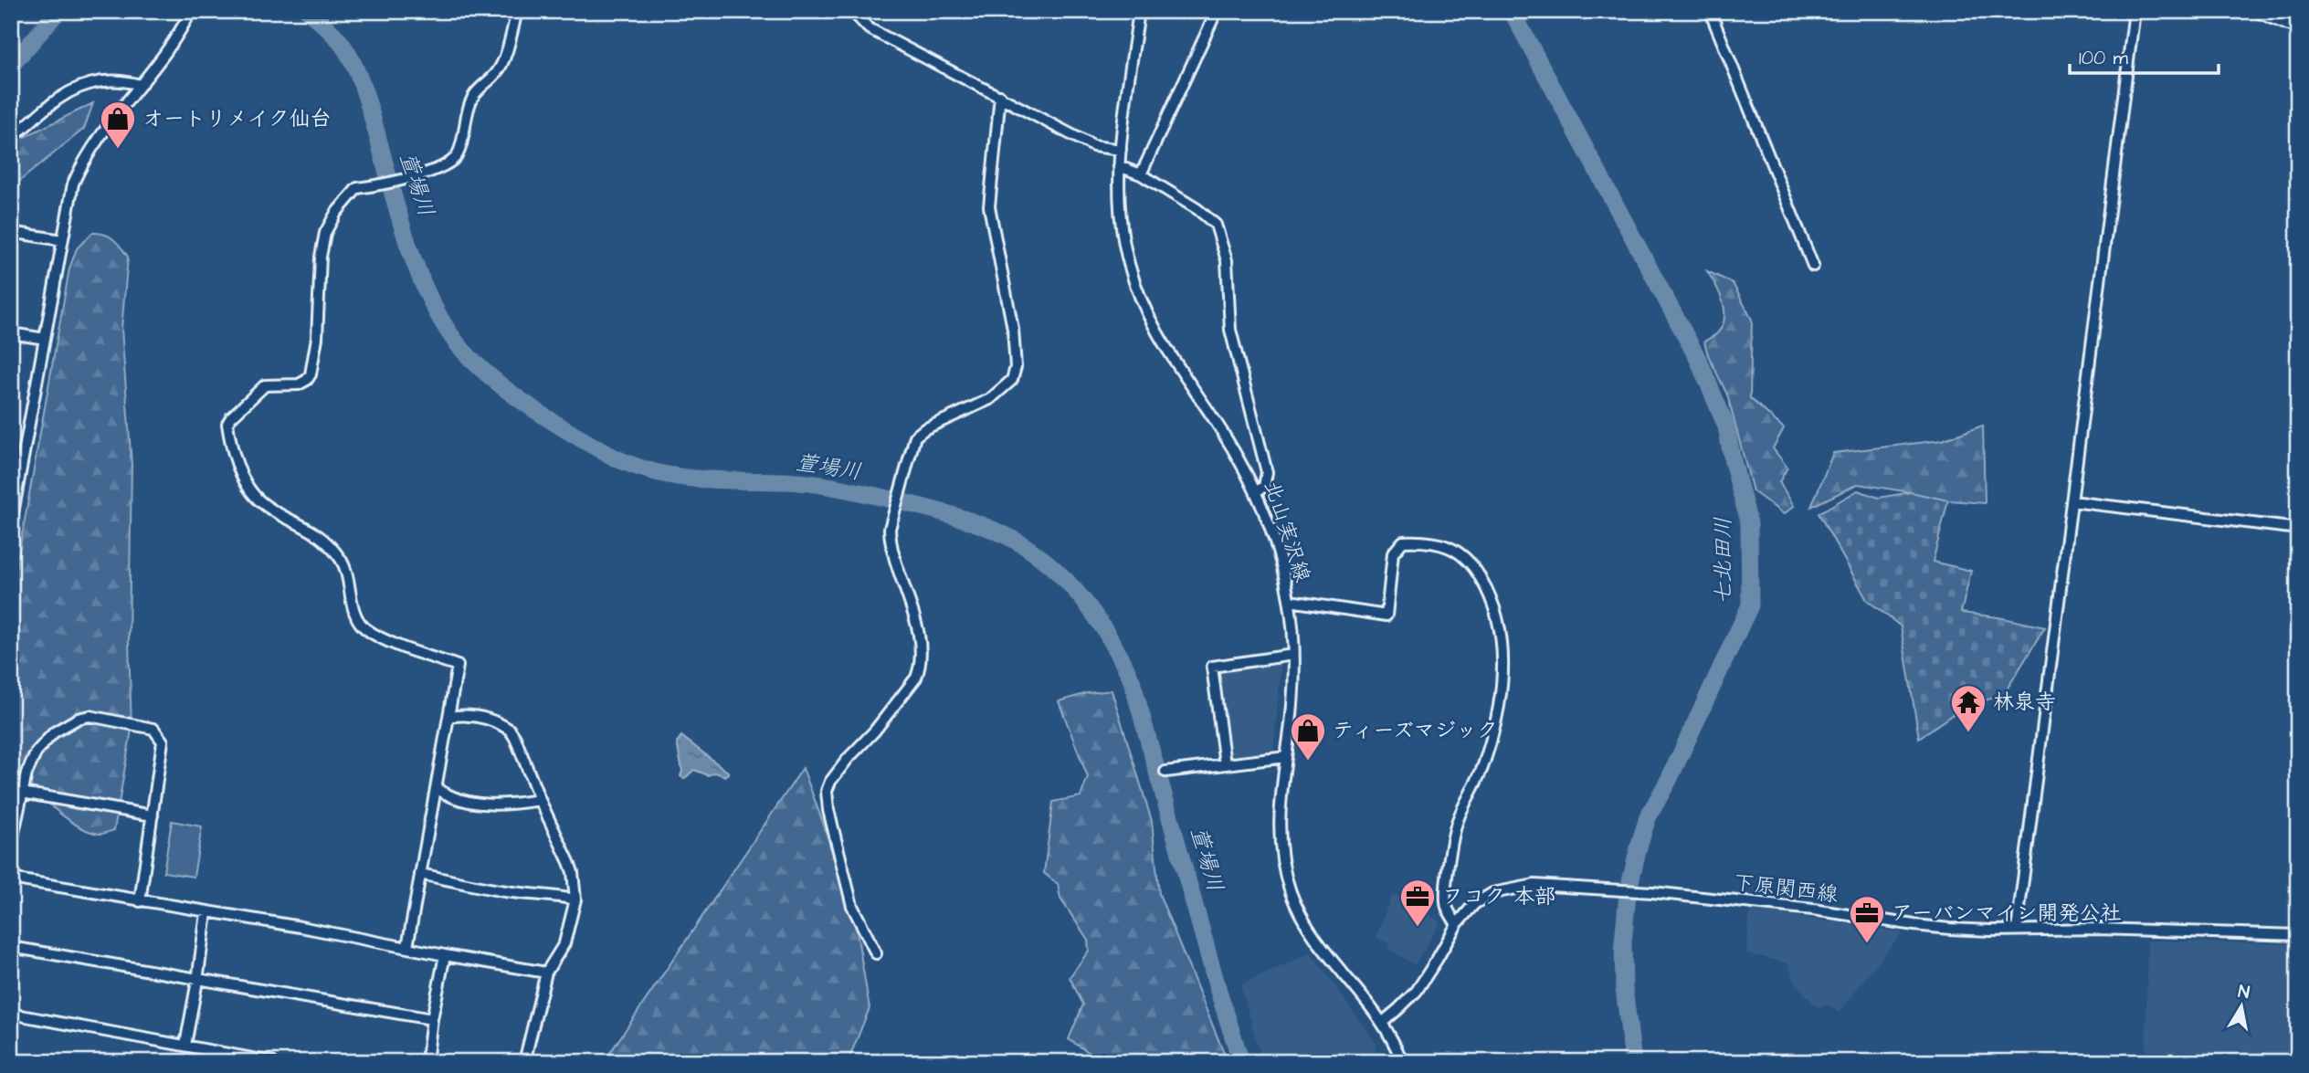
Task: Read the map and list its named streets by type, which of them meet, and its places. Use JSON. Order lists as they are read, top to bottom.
{
  "streets": {
    "street": ["北山実沢線", "下原関西線"]
  },
  "water": ["萱場川", "七北田川"],
  "places": {
    "shop": ["オートリメイク仙台", "ティーズマジック"],
    "temple": ["林泉寺"],
    "office": ["フコク 本部", "アーバンマイン開発公社"]
  },
  "scale_bar": "100 m",
  "north": "top"
}
